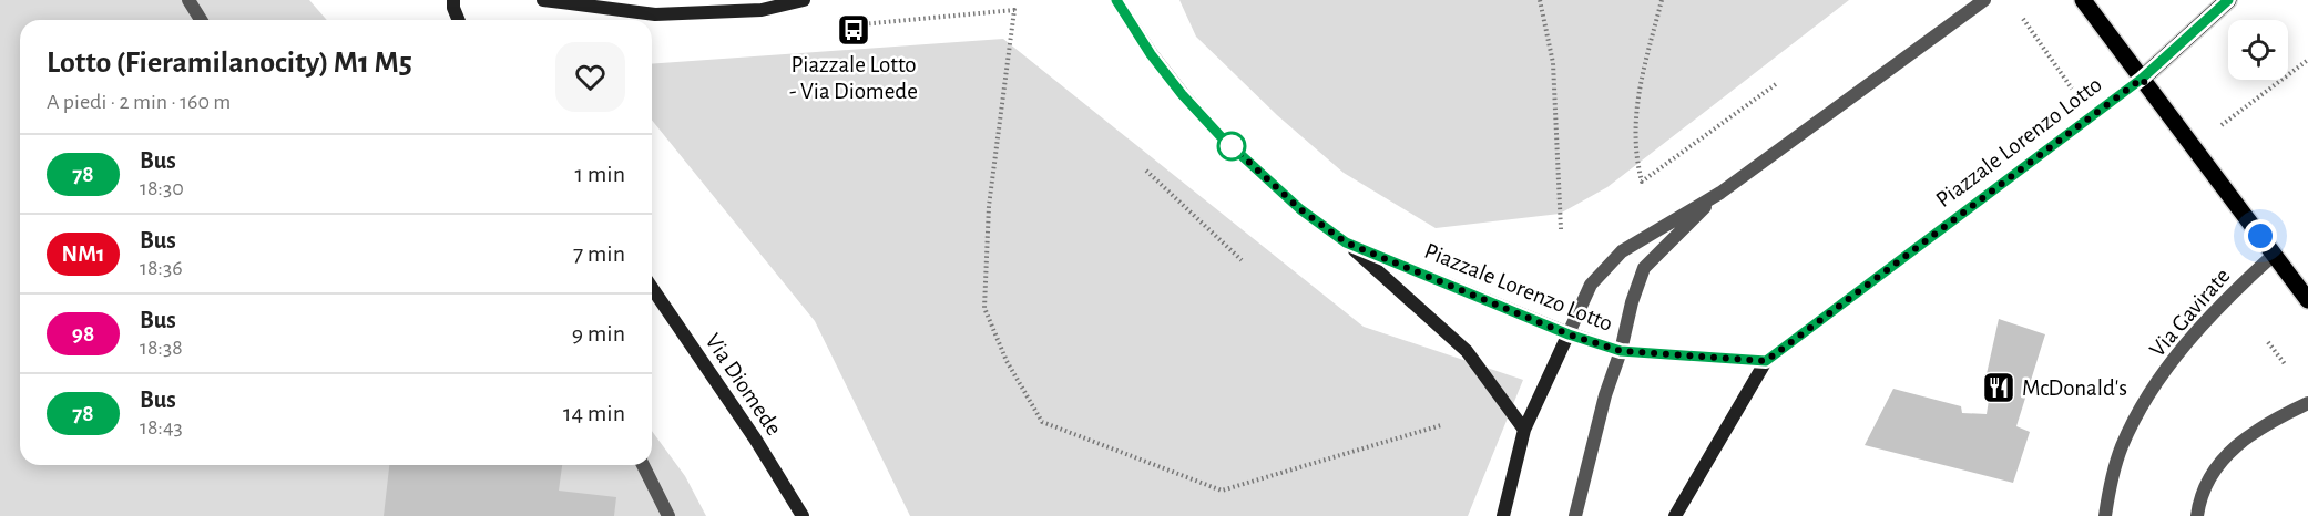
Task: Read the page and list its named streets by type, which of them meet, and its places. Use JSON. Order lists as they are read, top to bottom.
{
  "streets": {
    "street": ["Piazzale Lorenzo Lotto", "Via Gavirate", "Via Diomede"]
  },
  "places": {
    "bus stop": ["Piazzale Lotto - Via Diomede"],
    "restaurant": ["McDonald's"]
  },
  "lines": ["bus line 78"],
  "page": {
    "heading": ["Lotto (Fieramilanocity) M1 M5", "A piedi · 2 min · 160 m"],
    "list": [
      {
        "mark": "78",
        "name": "Bus",
        "note": "18:30",
        "value": "1 min"
      },
      {
        "mark": "NM1",
        "name": "Bus",
        "note": "18:36",
        "value": "7 min"
      },
      {
        "mark": "98",
        "name": "Bus",
        "note": "18:38",
        "value": "9 min"
      },
      {
        "mark": "78",
        "name": "Bus",
        "note": "18:43",
        "value": "14 min"
      }
    ]
  }
}
